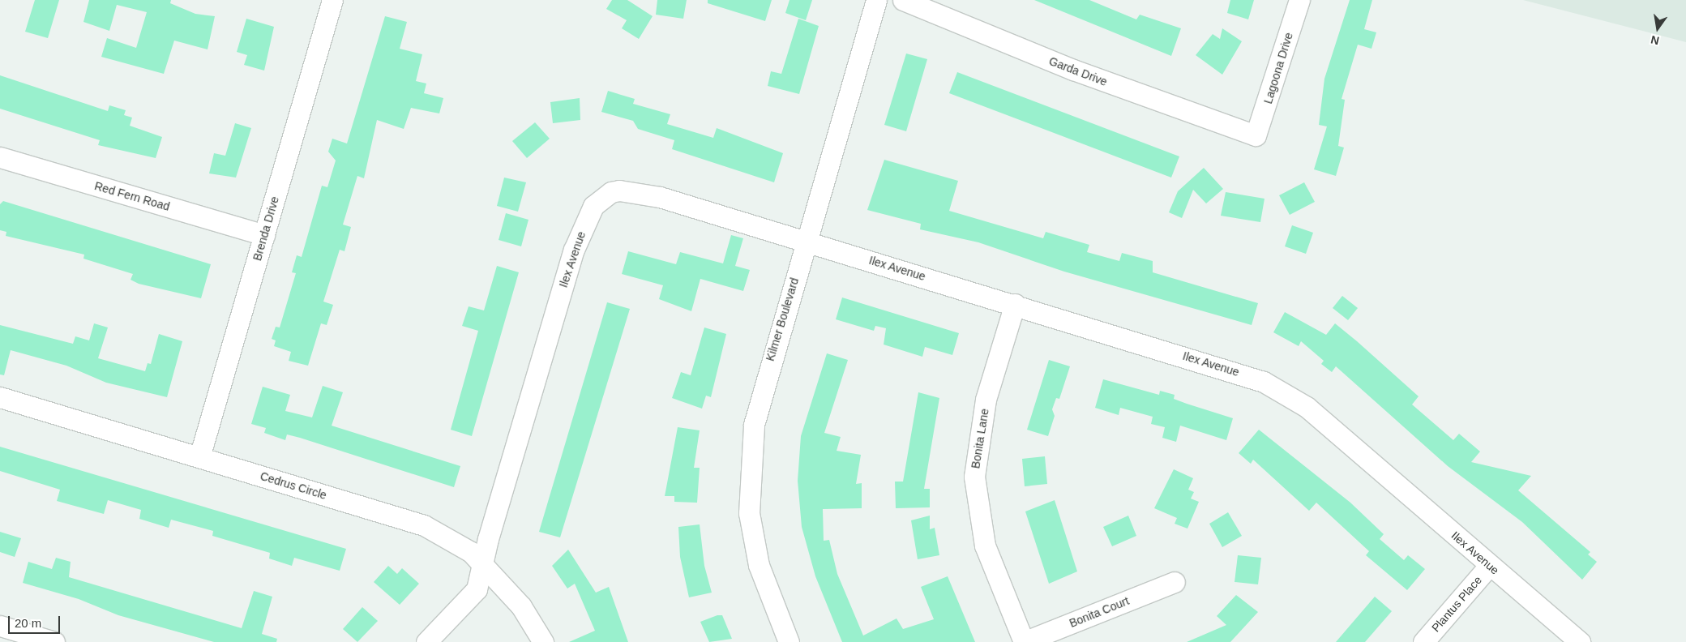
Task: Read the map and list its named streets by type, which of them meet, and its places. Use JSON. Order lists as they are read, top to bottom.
{
  "streets": {
    "street": [
      "Lagoona Drive",
      "Garda Drive",
      "Red Fern Road",
      "Brenda Drive",
      "Ilex Avenue",
      "Kilmer Boulevard",
      "Bonita Lane",
      "Cedrus Circle",
      "Plantus Place",
      "Bonita Court"
    ]
  },
  "crossings": [
    ["Lagoona Drive", "Garda Drive"],
    ["Red Fern Road", "Brenda Drive"],
    ["Brenda Drive", "Cedrus Circle"],
    ["Ilex Avenue", "Kilmer Boulevard"],
    ["Ilex Avenue", "Bonita Lane"],
    ["Ilex Avenue", "Cedrus Circle"],
    ["Ilex Avenue", "Plantus Place"],
    ["Bonita Lane", "Bonita Court"]
  ],
  "scale_bar": "20 m",
  "north": "bottom"
}
